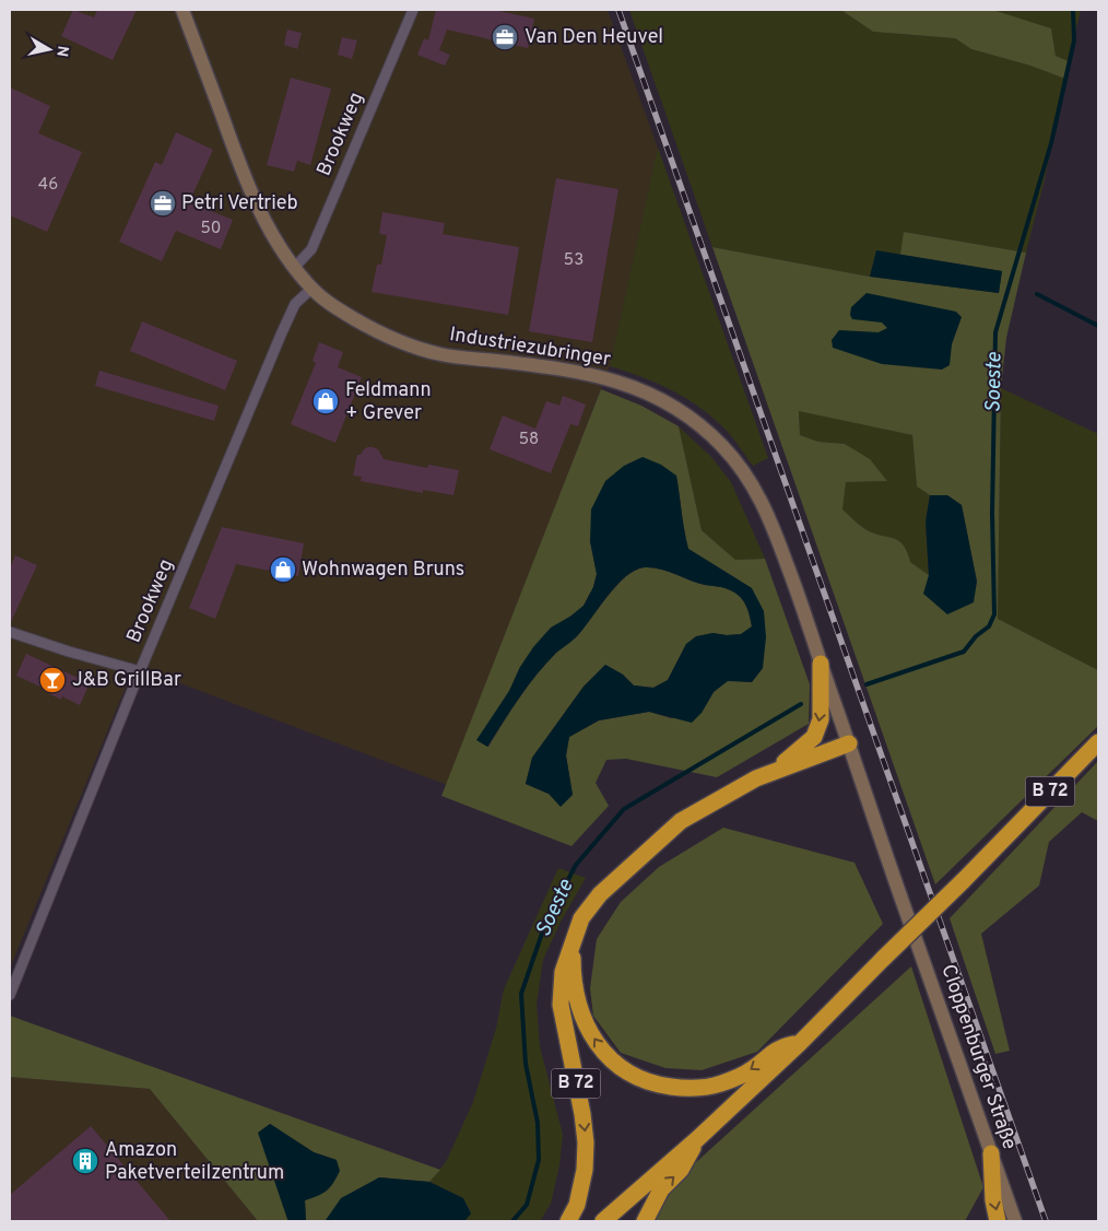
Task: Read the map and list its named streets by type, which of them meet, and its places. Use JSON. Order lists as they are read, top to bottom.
{
  "streets": {
    "highway": ["B 72"],
    "street": ["Brookweg", "Industriezubringer", "Cloppenburger Straße"]
  },
  "crossings": [
    ["Brookweg", "Industriezubringer"],
    ["Industriezubringer", "Cloppenburger Straße"]
  ],
  "water": ["Soeste"],
  "places": {
    "office": ["Van Den Heuvel", "Petri Vertrieb"],
    "shop": ["Feldmann + Grever", "Wohnwagen Bruns"],
    "bar": ["J&B GrillBar"],
    "building": ["Amazon Paketverteilzentrum"]
  },
  "house_numbers": [
    "46",
    "50",
    "53",
    "58"
  ],
  "north": "right"
}
